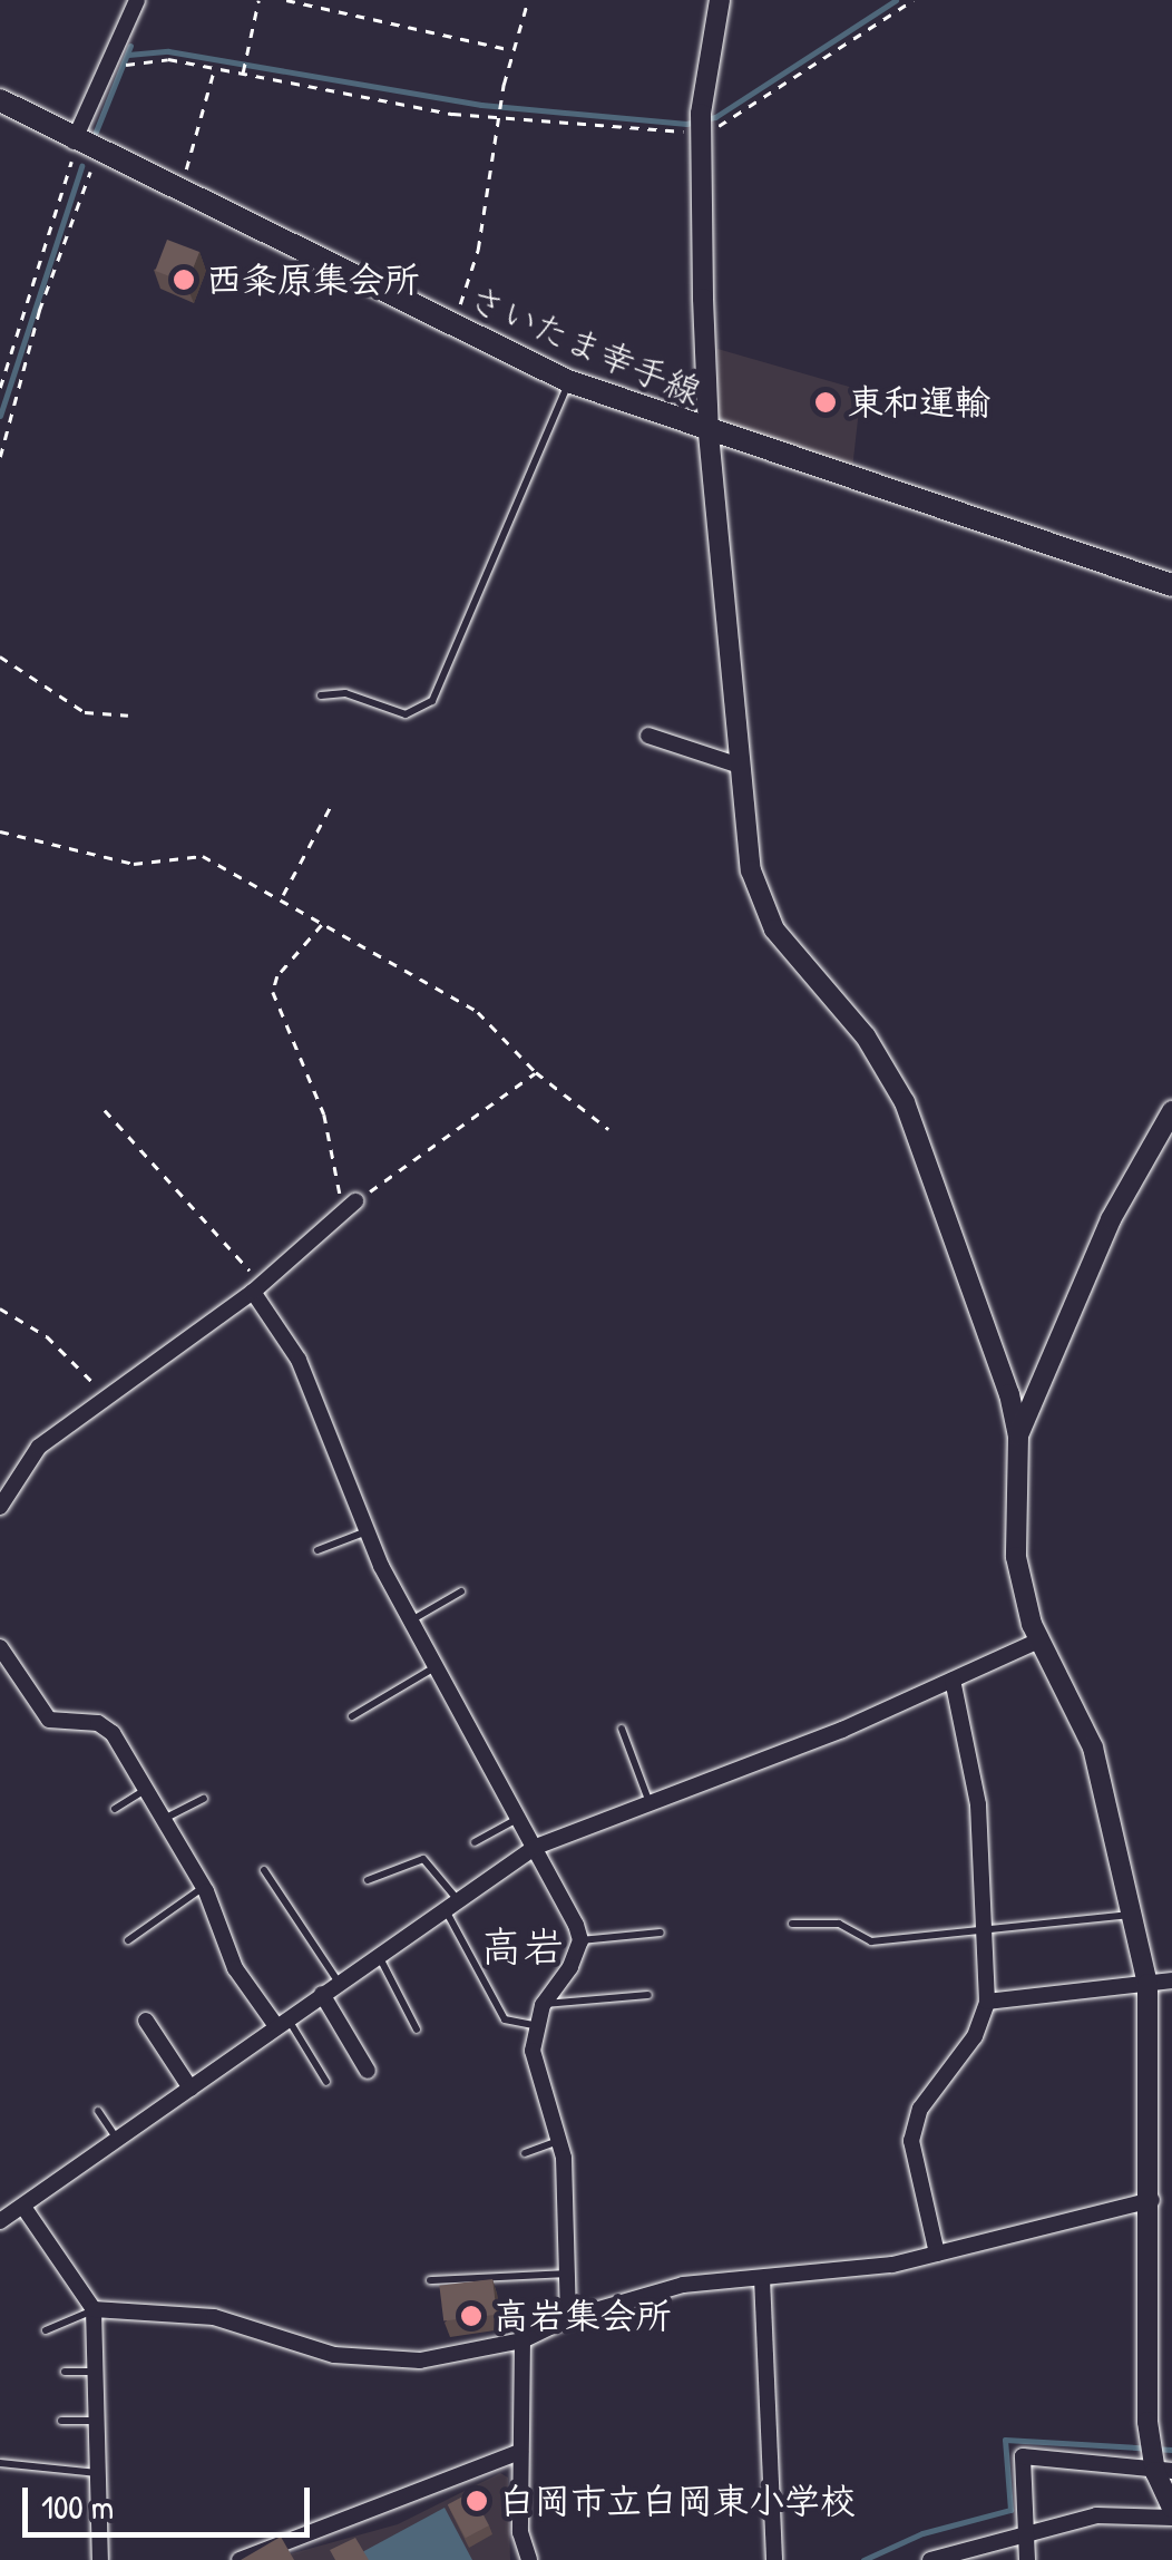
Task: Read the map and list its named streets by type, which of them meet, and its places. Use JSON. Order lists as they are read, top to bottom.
{
  "streets": {
    "main road": ["さいたま幸手線"]
  },
  "districts": ["高岩"],
  "places": [
    "西粂原集会所",
    "東和運輸",
    "高岩集会所",
    "白岡市立白岡東小学校"
  ],
  "scale_bar": "100 m"
}
